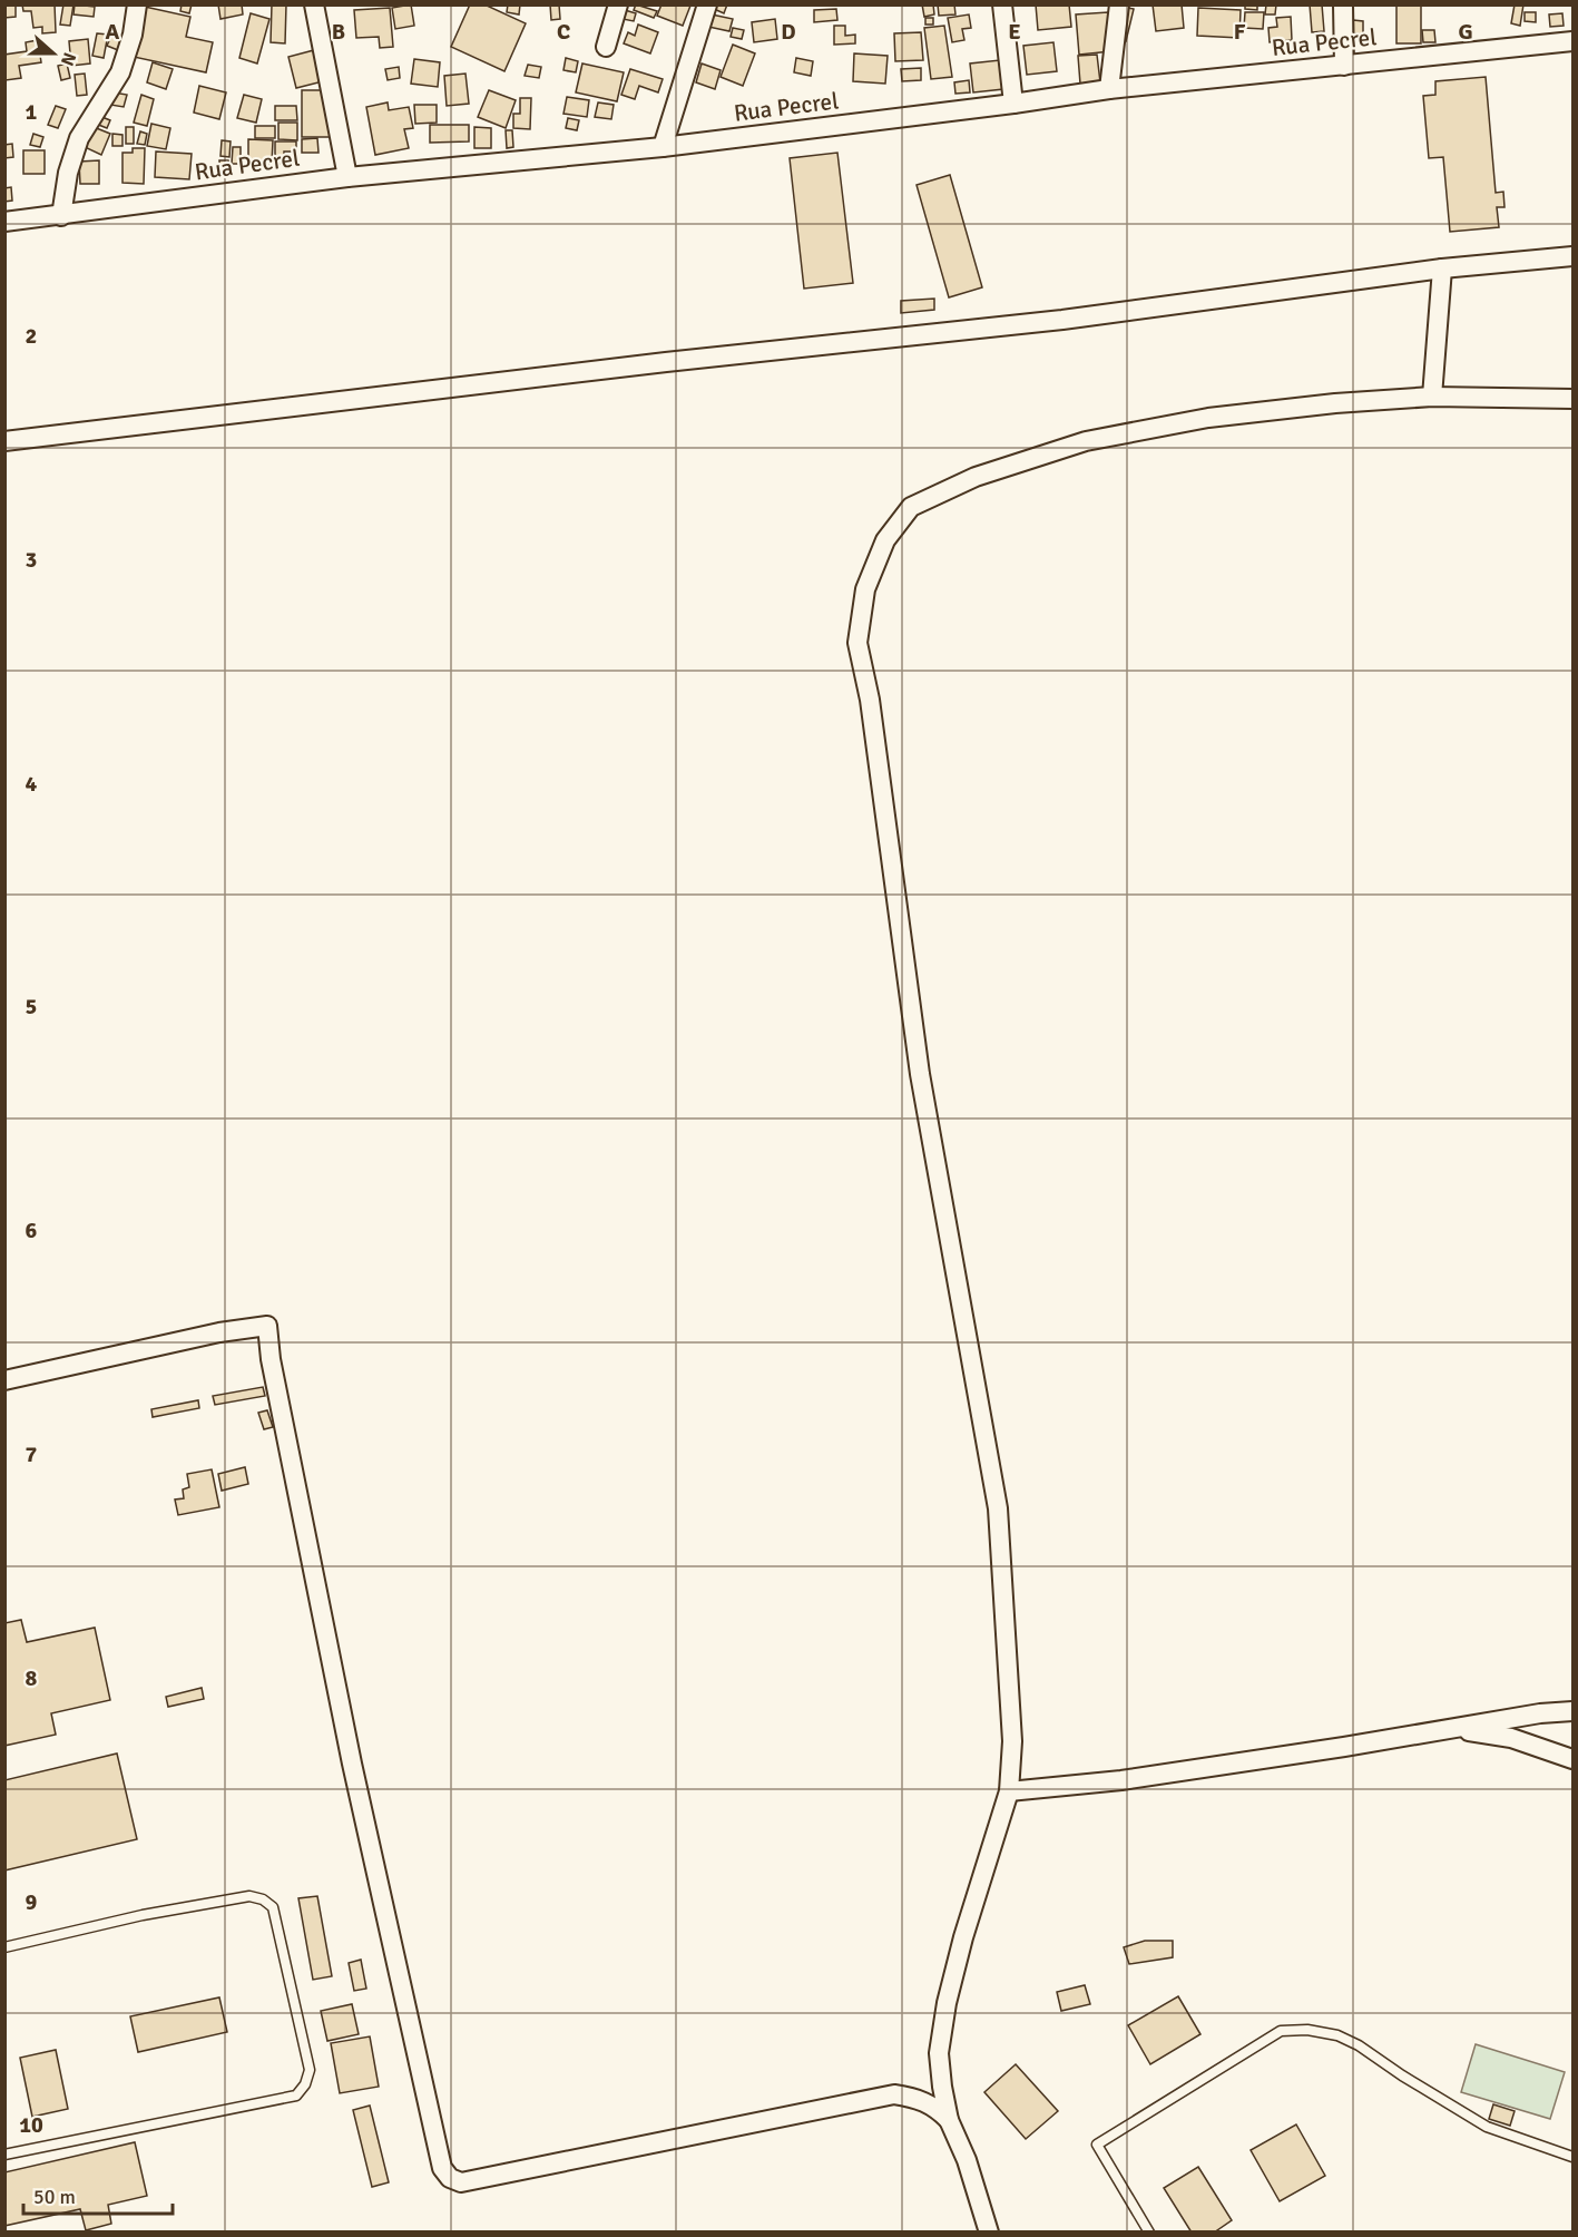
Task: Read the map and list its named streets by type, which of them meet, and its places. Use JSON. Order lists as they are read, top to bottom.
{
  "streets": {
    "street": ["Rua Pecrel"]
  },
  "scale_bar": "50 m",
  "north": "right",
  "grid": {
    "columns": [
      "A",
      "B",
      "C",
      "D",
      "E",
      "F",
      "G"
    ],
    "rows": [
      "1",
      "2",
      "3",
      "4",
      "5",
      "6",
      "7",
      "8",
      "9",
      "10"
    ]
  }
}
